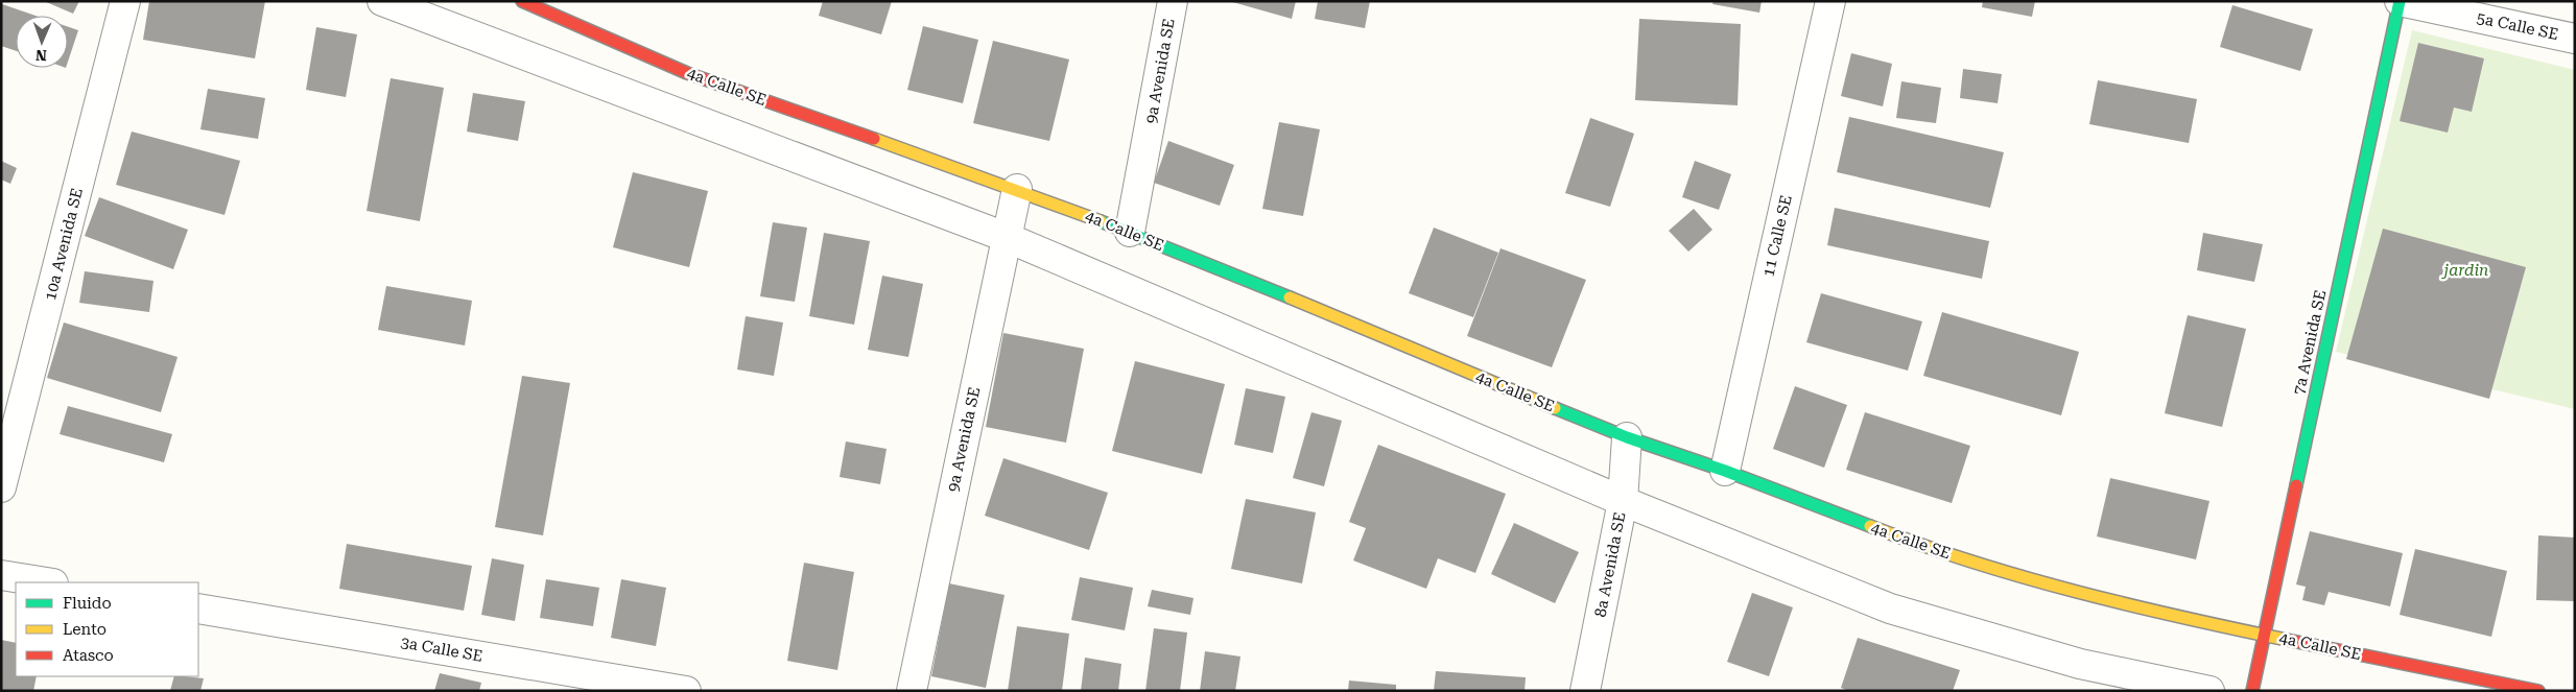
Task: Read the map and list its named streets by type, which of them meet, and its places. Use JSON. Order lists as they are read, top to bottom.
{
  "streets": {
    "street": [
      "5a Calle SE",
      "9a Avenida SE",
      "4a Calle SE",
      "11 Calle SE",
      "10a Avenida SE",
      "7a Avenida SE",
      "8a Avenida SE",
      "3a Calle SE"
    ]
  },
  "crossings": [
    ["5a Calle SE", "7a Avenida SE"],
    ["9a Avenida SE", "4a Calle SE"],
    ["4a Calle SE", "11 Calle SE"],
    ["4a Calle SE", "7a Avenida SE"],
    ["4a Calle SE", "8a Avenida SE"]
  ],
  "parks": ["jardin"],
  "legend": ["Fluido", "Lento", "Atasco"],
  "north": "bottom"
}
